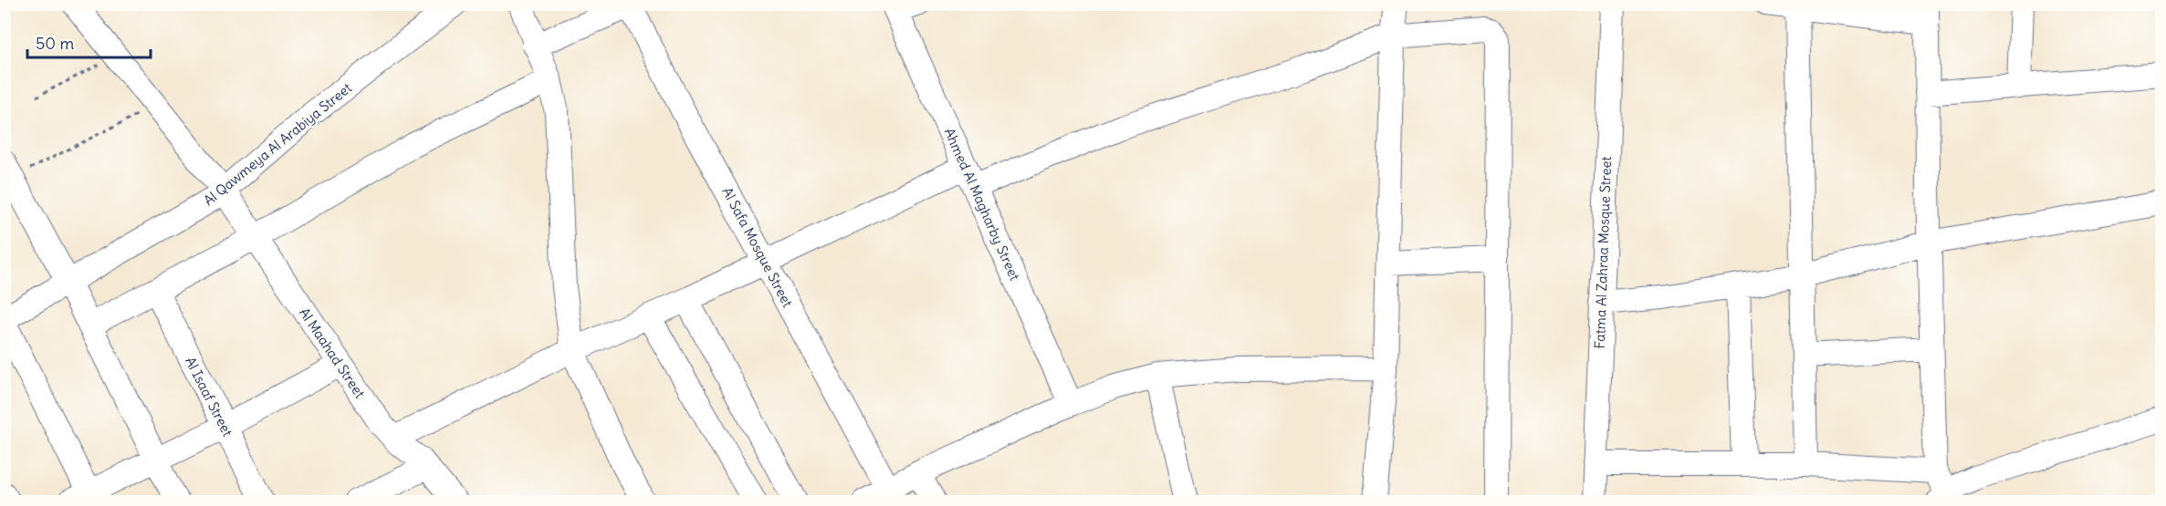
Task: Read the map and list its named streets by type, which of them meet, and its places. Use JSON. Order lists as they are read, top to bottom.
{
  "streets": {
    "street": [
      "Al Qawmeya Al Arabiya Street",
      "Ahmed Al Magharby Street",
      "Al Safa Mosque Street",
      "Fatma Al Zahraa Mosque Street",
      "Al Maahad Street",
      "Al Isaaf Street"
    ]
  },
  "crossings": [
    ["Al Qawmeya Al Arabiya Street", "Al Maahad Street"]
  ],
  "scale_bar": "50 m"
}
